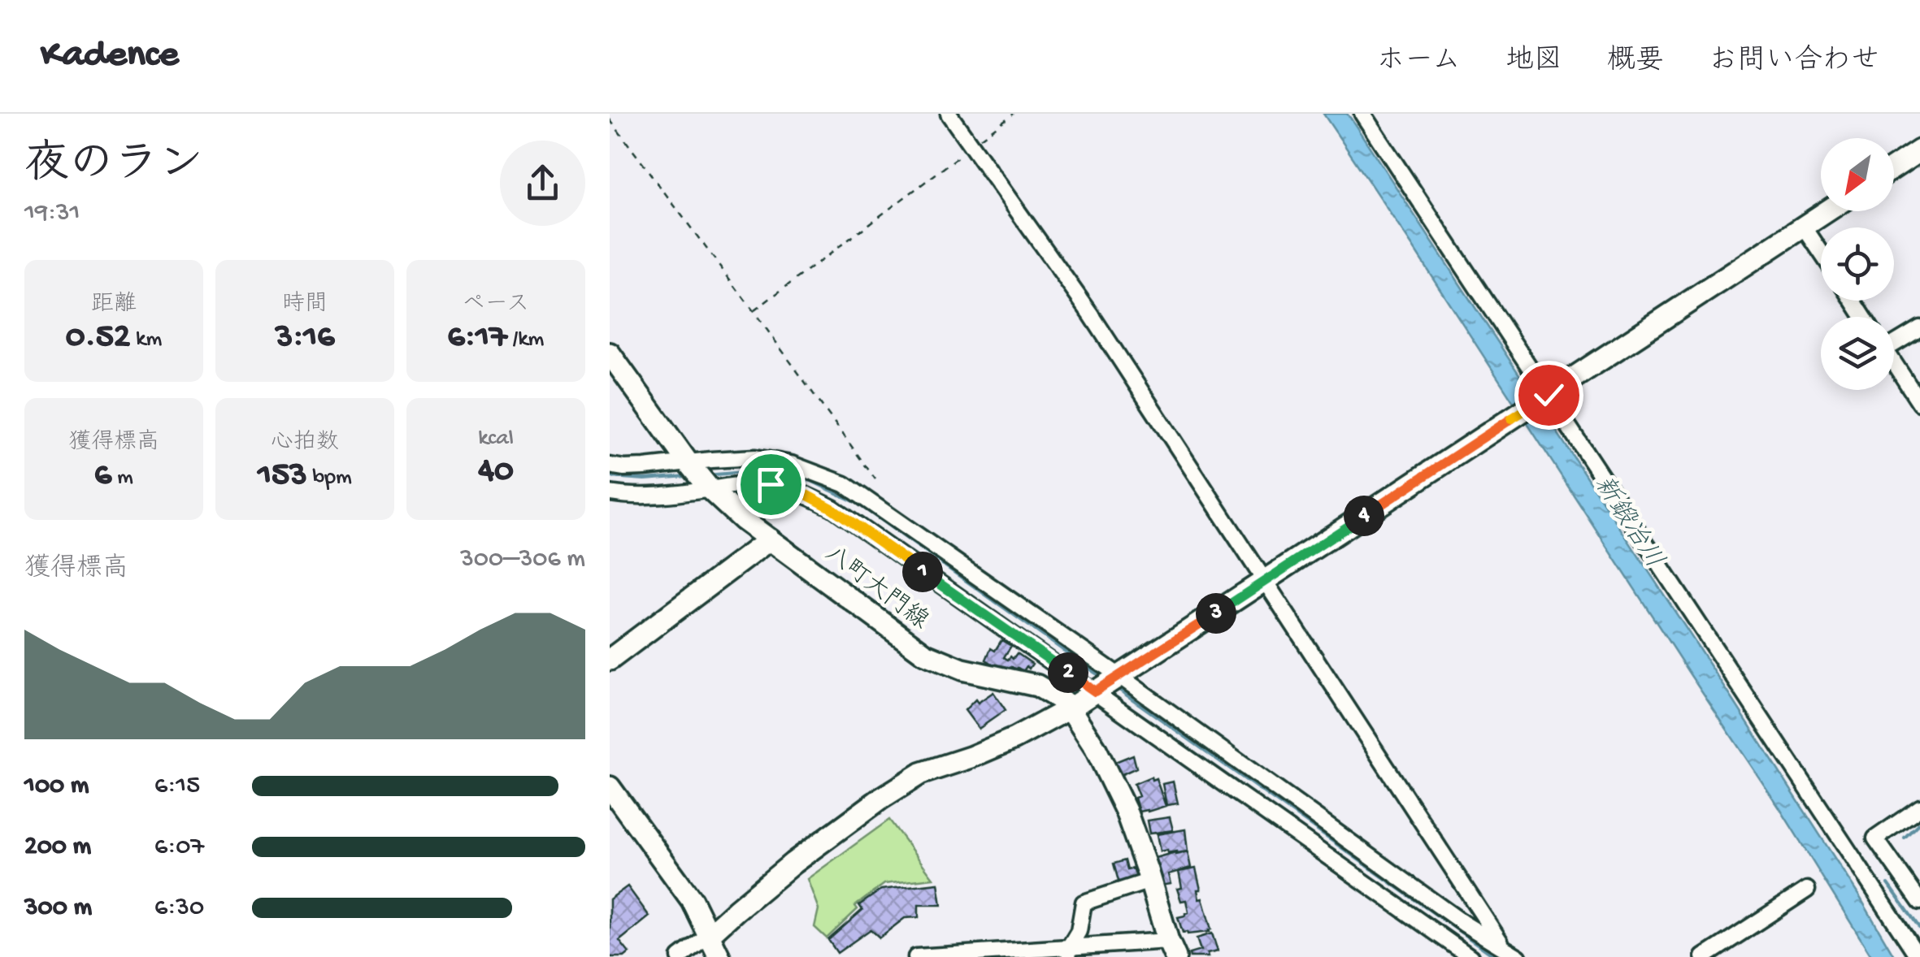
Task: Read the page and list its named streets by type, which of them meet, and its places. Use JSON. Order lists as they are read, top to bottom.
{
  "streets": {
    "street": ["八町大門線"]
  },
  "water": ["新鍛冶川"],
  "north": "bottom left",
  "page": {
    "header": "Kadence",
    "nav": [
      "ホーム",
      "地図",
      "概要",
      "お問い合わせ"
    ],
    "heading": ["夜のラン", "19:31"],
    "stats": [
      ["距離", "0.52 km"],
      ["時間", "3:16"],
      ["ペース", "6:17 /km"],
      ["獲得標高", "6 m"],
      ["心拍数", "153 bpm"],
      ["kcal", "40"]
    ],
    "pins": [
      "4",
      "1",
      "3",
      "2"
    ],
    "chart": ["獲得標高", "300–306 m"],
    "list": [
      {
        "name": "100 m",
        "note": "6:15"
      },
      {
        "name": "200 m",
        "note": "6:07"
      },
      {
        "name": "300 m",
        "note": "6:30"
      }
    ]
  }
}
